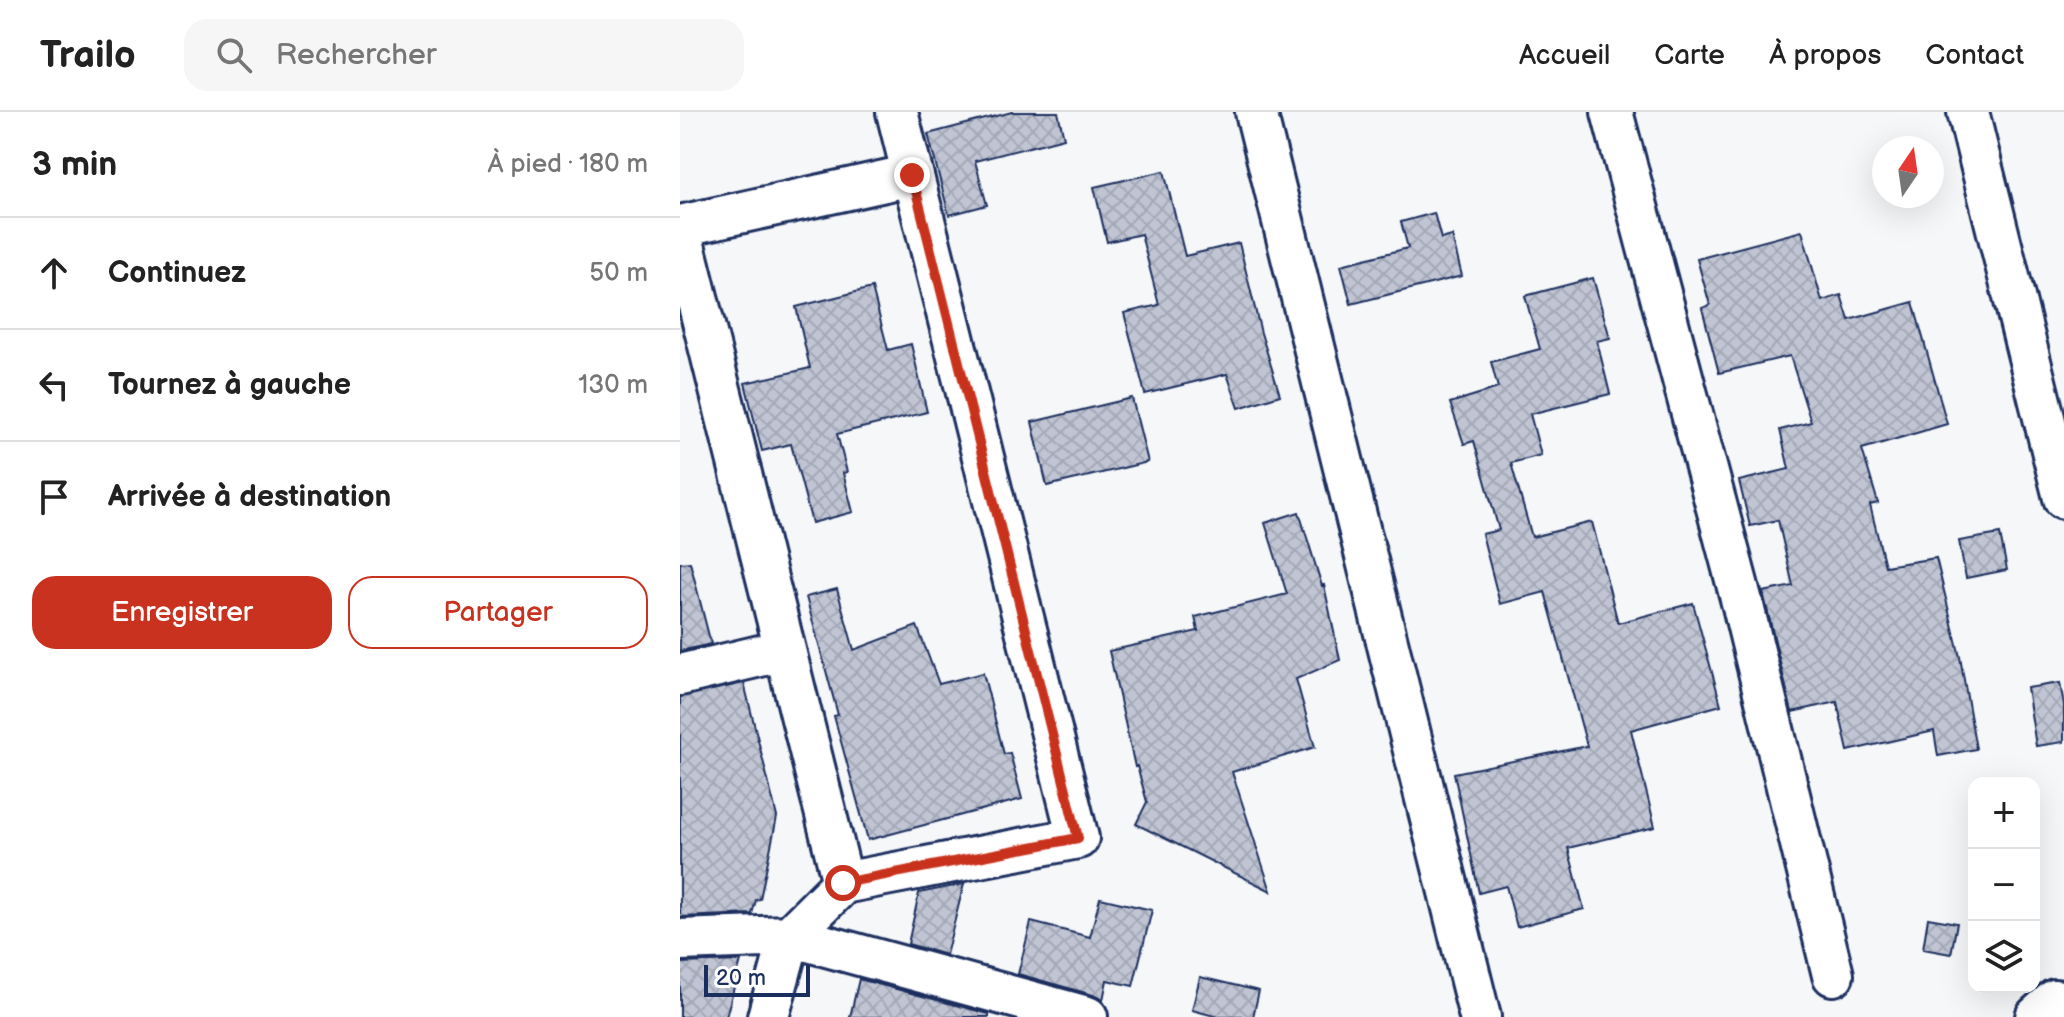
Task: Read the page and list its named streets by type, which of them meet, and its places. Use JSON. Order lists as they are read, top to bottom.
{
  "scale_bar": "20 m",
  "north": "top",
  "page": {
    "header": "Trailo",
    "search": "Rechercher",
    "nav": [
      "Accueil",
      "Carte",
      "À propos",
      "Contact"
    ],
    "heading": ["3 min", "À pied · 180 m"],
    "list": [
      ["Continuez", "50 m"],
      ["Tournez à gauche", "130 m"],
      "Arrivée à destination"
    ],
    "buttons": ["Enregistrer", "Partager"],
    "map_buttons": ["+", "−"],
    "scale": "20 m"
  }
}
